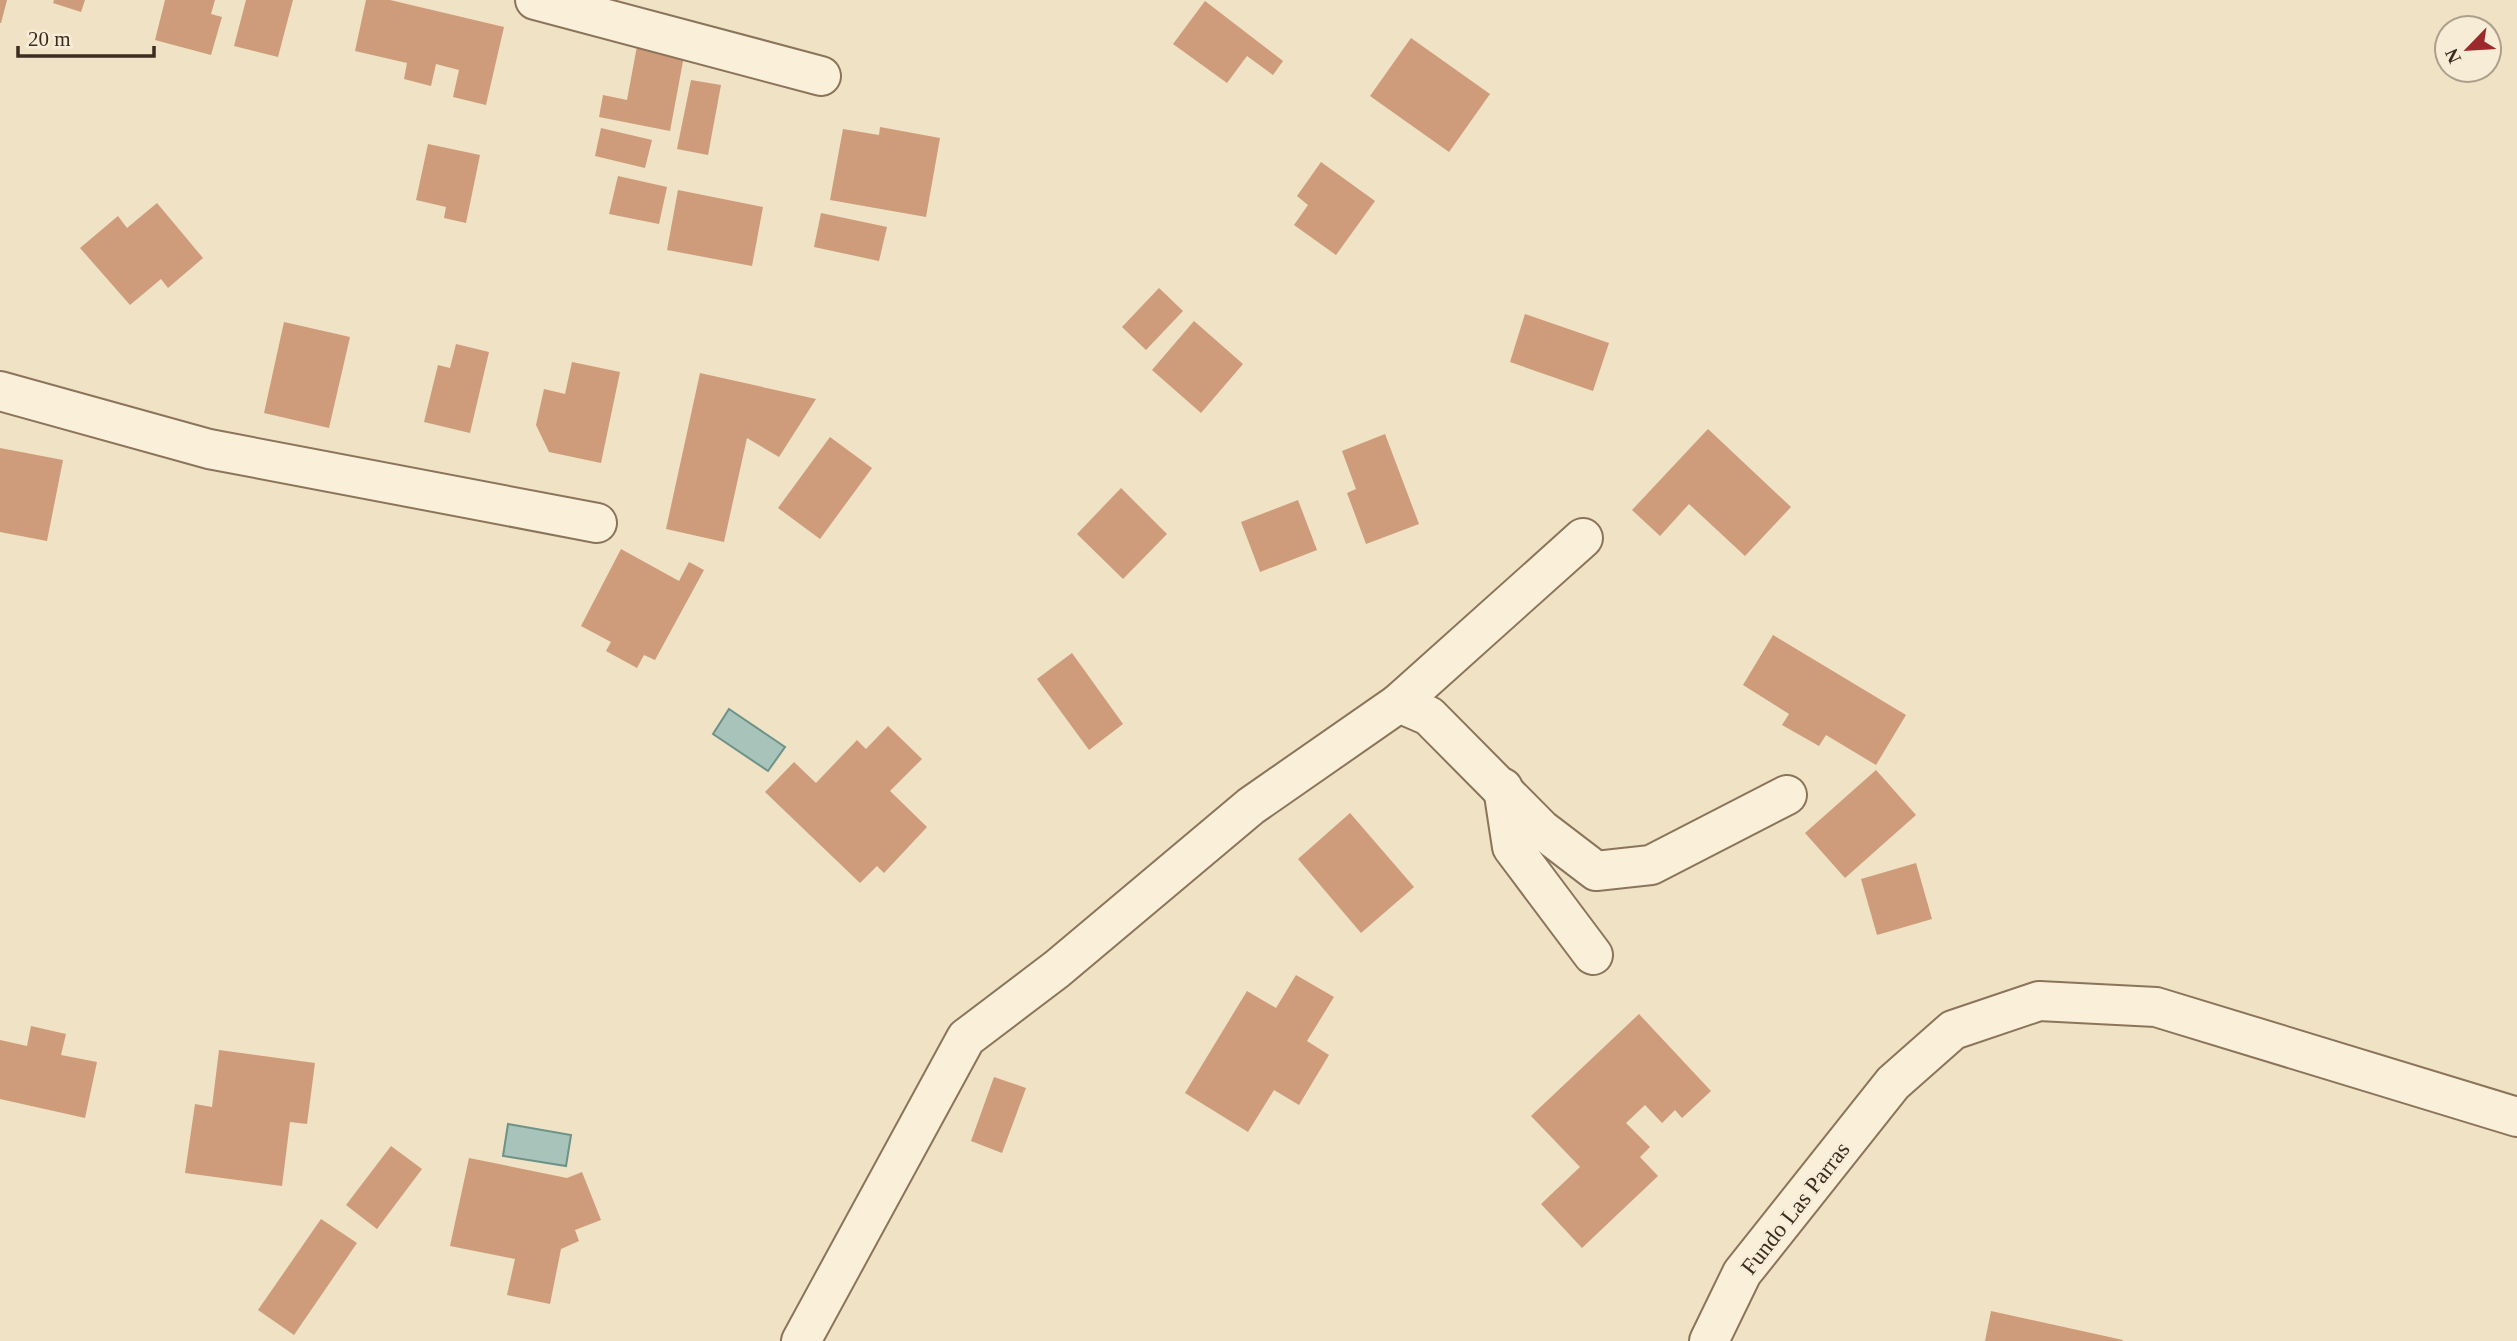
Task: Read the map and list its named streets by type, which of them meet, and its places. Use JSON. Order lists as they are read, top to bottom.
{
  "streets": {
    "street": ["Fundo Las Parras"]
  },
  "scale_bar": "20 m",
  "north": "bottom left"
}
